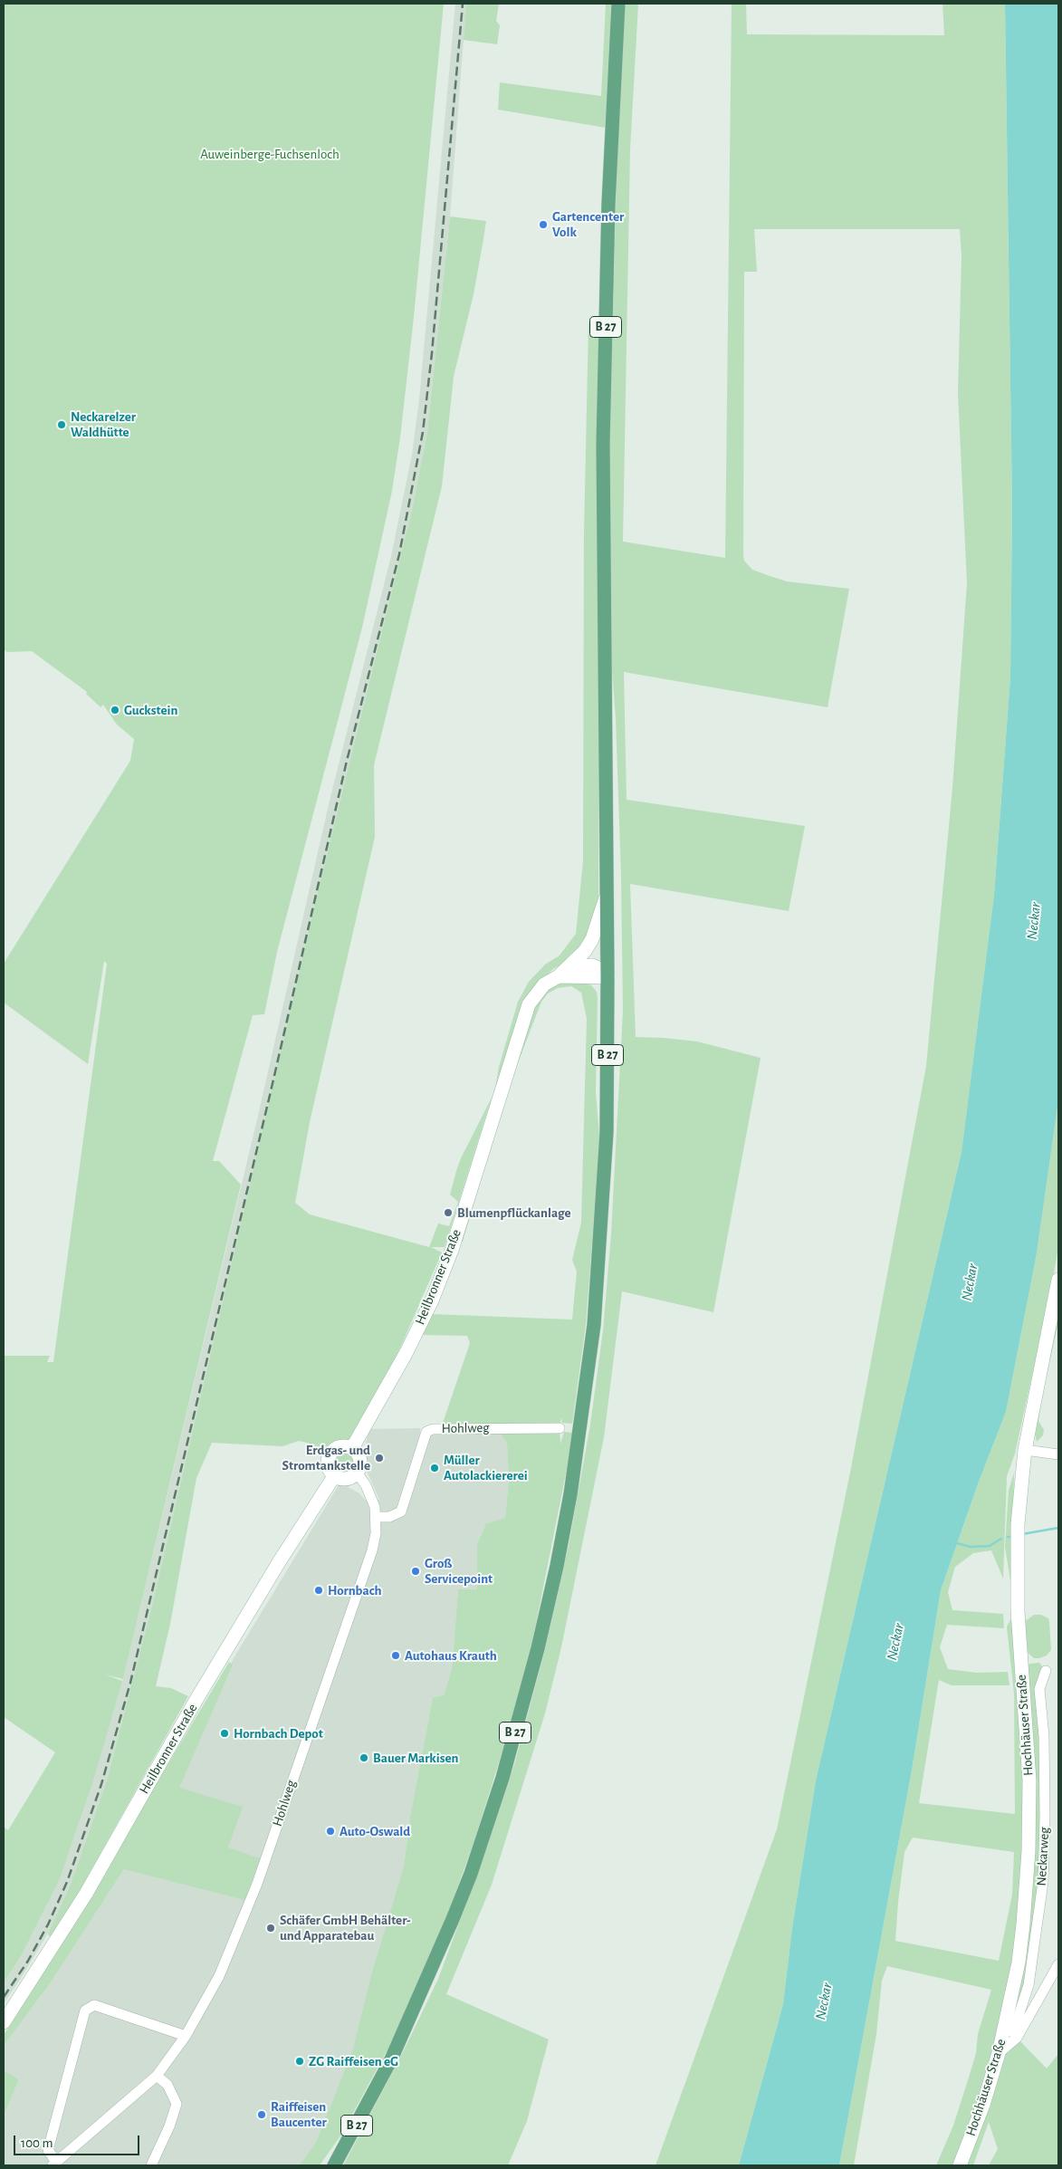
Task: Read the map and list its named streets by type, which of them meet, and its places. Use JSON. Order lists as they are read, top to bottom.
{
  "streets": {
    "main road": ["B 27"],
    "street": [
      "Heilbronner Straße",
      "Hohlweg",
      "Hochhäuser Straße",
      "Neckarweg"
    ]
  },
  "crossings": [
    ["B 27", "Heilbronner Straße"],
    ["Heilbronner Straße", "Hohlweg"]
  ],
  "water": ["Neckar"],
  "parks": ["Auweinberge-Fuchsenloch"],
  "places": [
    "Gartencenter Volk",
    "Neckarelzer Waldhütte",
    "Guckstein",
    "Blumenpflückanlage",
    "Erdgas- und Stromtankstelle",
    "Müller Autolackiererei",
    "Groß Servicepoint",
    "Hornbach",
    "Autohaus Krauth",
    "Hornbach Depot",
    "Bauer Markisen",
    "Auto-Oswald",
    "Schäfer GmbH Behälter- und Apparatebau",
    "ZG Raiffeisen eG",
    "Raiffeisen Baucenter"
  ],
  "scale_bar": "100 m"
}
